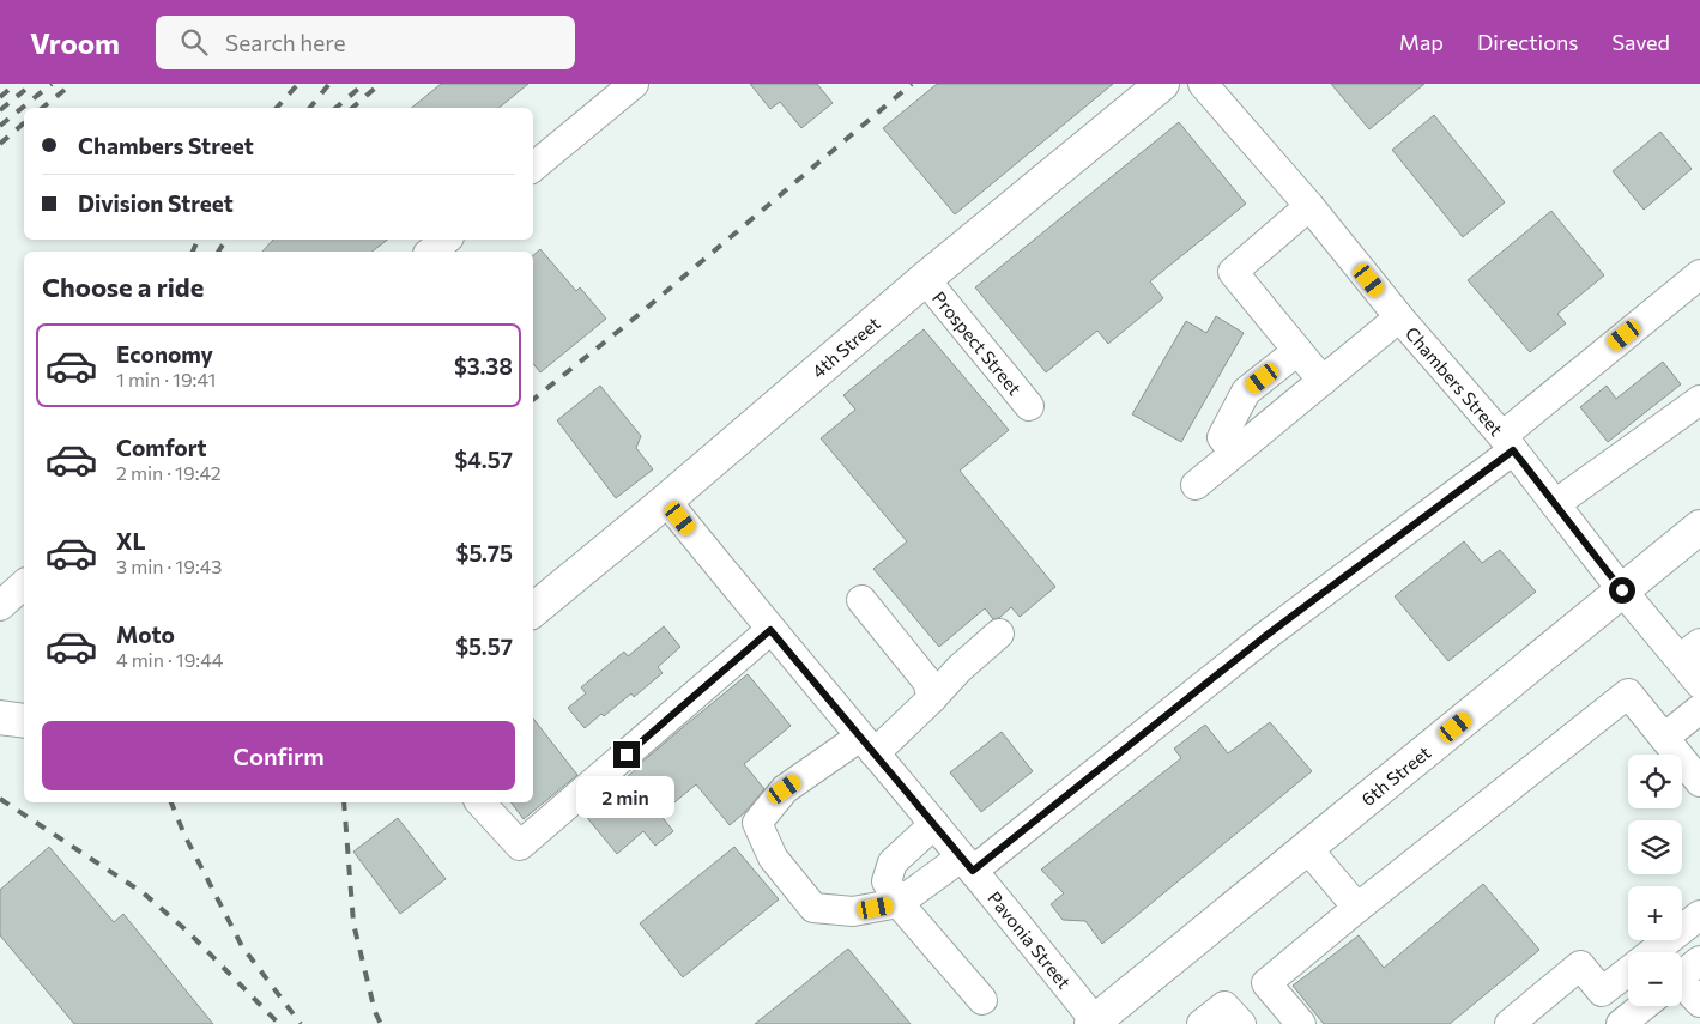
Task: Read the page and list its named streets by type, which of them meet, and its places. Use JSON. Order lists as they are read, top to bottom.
{
  "streets": {
    "main road": ["4th Street", "6th Street"],
    "street": ["Prospect Street", "Chambers Street", "Pavonia Street"]
  },
  "crossings": [
    ["Prospect Street", "4th Street"],
    ["4th Street", "Pavonia Street"],
    ["Chambers Street", "6th Street"],
    ["6th Street", "Pavonia Street"]
  ],
  "page": {
    "header": "Vroom",
    "search": "Search here",
    "nav": ["Map", "Directions", "Saved"],
    "banner": ["Chambers Street", "Division Street"],
    "heading": "Choose a ride",
    "list": [
      {
        "name": "Economy",
        "note": "1 min · 19:41",
        "value": "$3.38"
      },
      {
        "name": "Comfort",
        "note": "2 min · 19:42",
        "value": "$4.57"
      },
      {
        "name": "XL",
        "note": "3 min · 19:43",
        "value": "$5.75"
      },
      {
        "name": "Moto",
        "note": "4 min · 19:44",
        "value": "$5.57"
      }
    ],
    "buttons": "Confirm",
    "map_buttons": ["+", "−"],
    "bubble": "2 min"
  }
}
